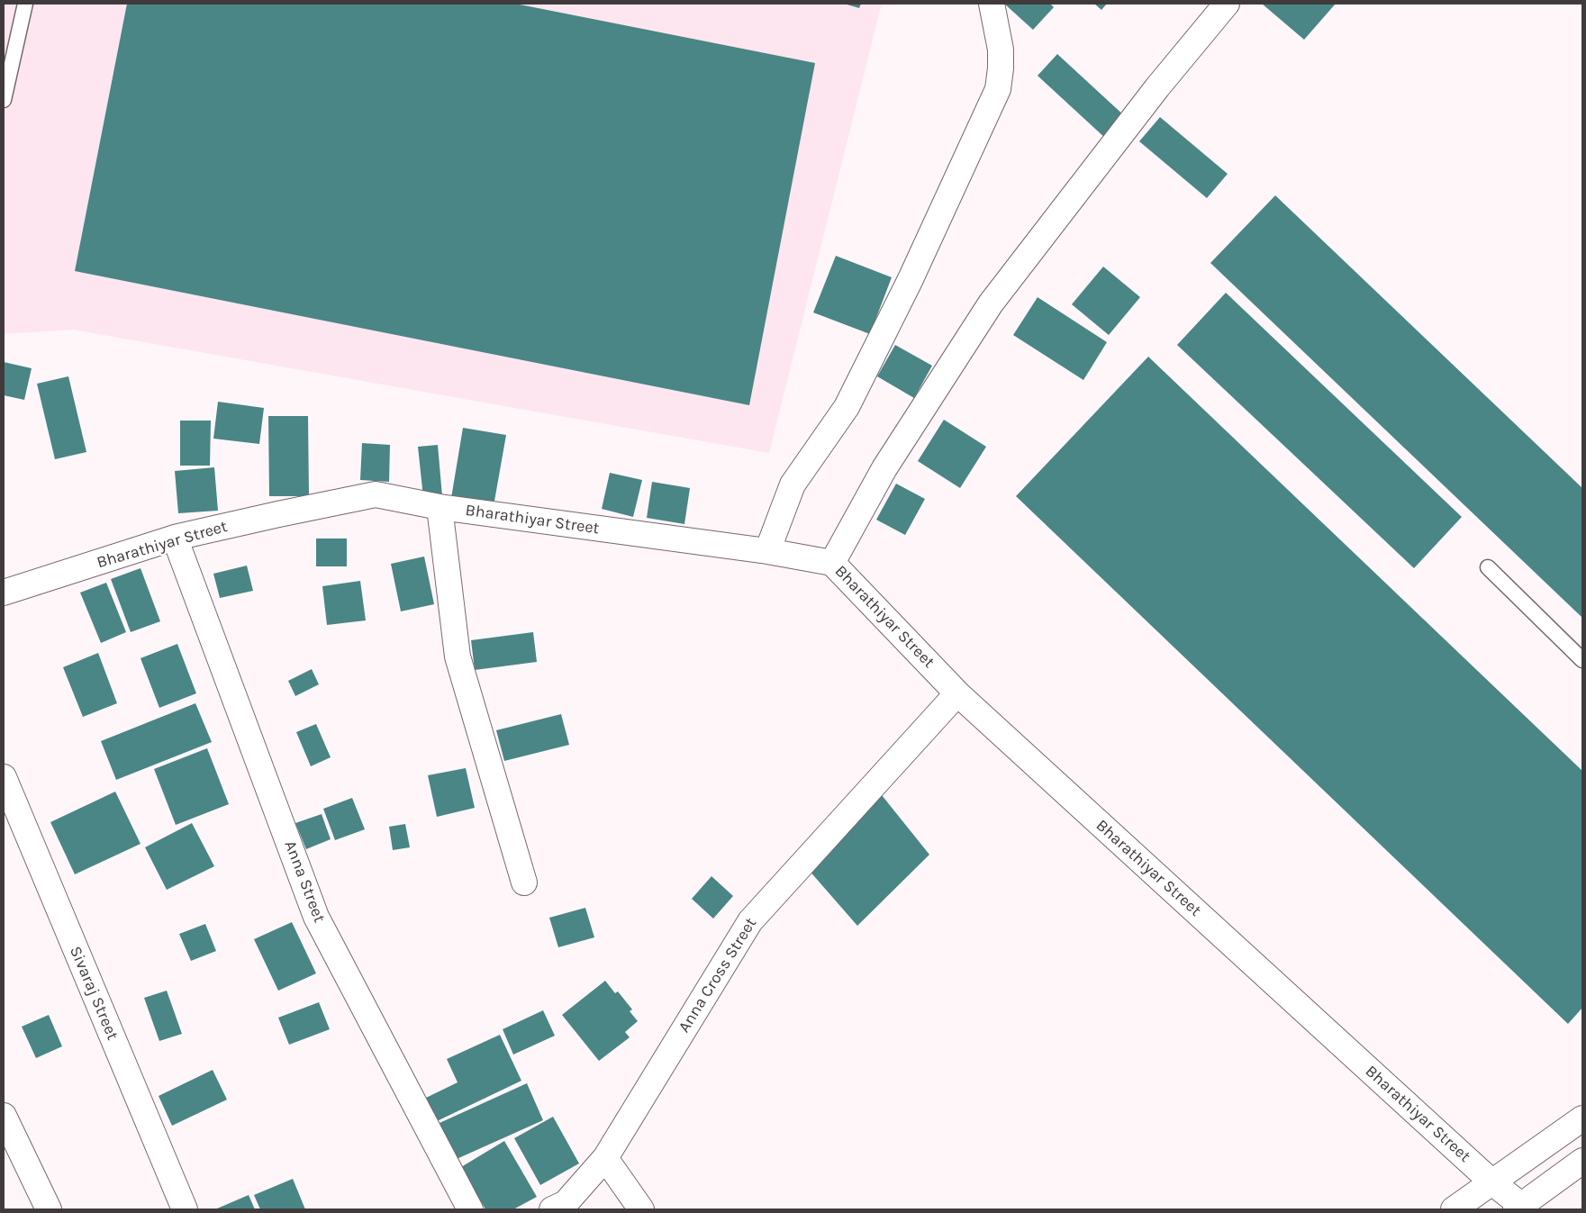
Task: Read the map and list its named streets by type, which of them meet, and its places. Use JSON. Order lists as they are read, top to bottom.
{
  "streets": {
    "street": [
      "Bharathiyar Street",
      "Anna Street",
      "Anna Cross Street",
      "Sivaraj Street"
    ]
  },
  "crossings": [
    ["Bharathiyar Street", "Anna Street"],
    ["Bharathiyar Street", "Anna Cross Street"]
  ]
}
